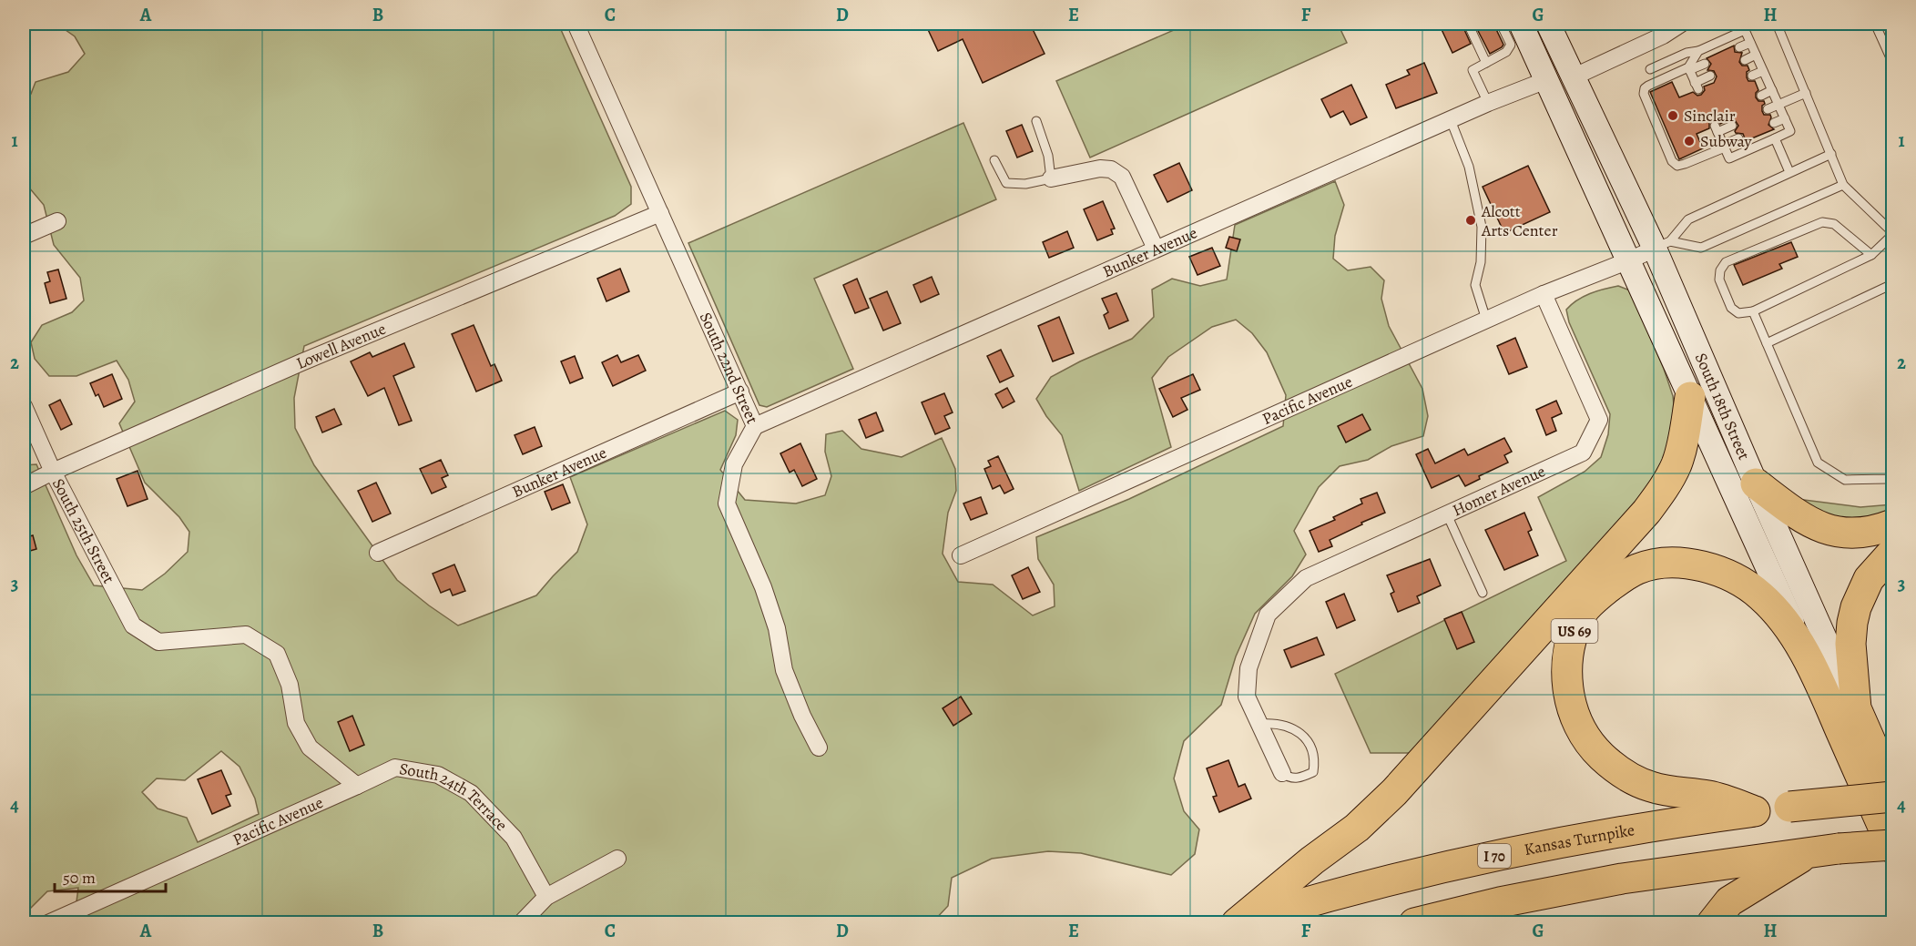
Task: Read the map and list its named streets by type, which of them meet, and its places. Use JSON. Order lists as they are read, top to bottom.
{
  "streets": {
    "highway": [
      "South 18th Street",
      "US 69",
      "Kansas Turnpike",
      "I 70"
    ],
    "street": [
      "Bunker Avenue",
      "Lowell Avenue",
      "South 22nd Street",
      "Pacific Avenue",
      "Homer Avenue",
      "South 25th Street",
      "South 24th Terrace"
    ]
  },
  "crossings": [
    ["Bunker Avenue", "South 22nd Street"],
    ["Bunker Avenue", "South 18th Street"],
    ["Lowell Avenue", "South 22nd Street"],
    ["Lowell Avenue", "South 25th Street"],
    ["Pacific Avenue", "South 18th Street"],
    ["Pacific Avenue", "Homer Avenue"],
    ["Pacific Avenue", "South 25th Street"],
    ["Pacific Avenue", "South 24th Terrace"],
    ["South 18th Street", "US 69"],
    ["South 25th Street", "South 24th Terrace"],
    ["US 69", "Kansas Turnpike"]
  ],
  "places": ["Sinclair", "Subway", "Alcott Arts Center"],
  "scale_bar": "50 m",
  "grid": {
    "columns": [
      "A",
      "B",
      "C",
      "D",
      "E",
      "F",
      "G",
      "H"
    ],
    "rows": [
      "1",
      "2",
      "3",
      "4"
    ]
  }
}
